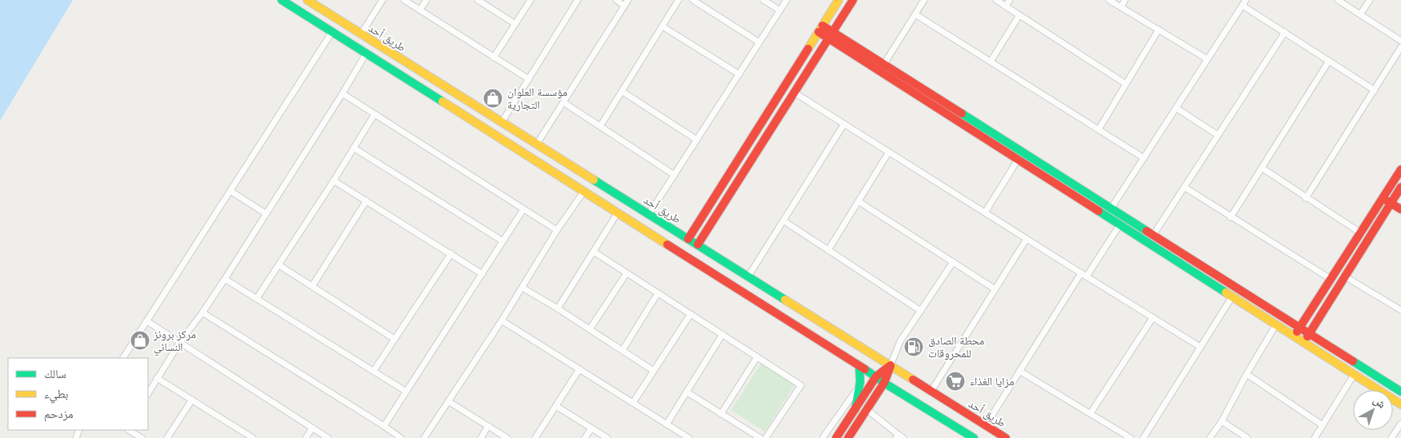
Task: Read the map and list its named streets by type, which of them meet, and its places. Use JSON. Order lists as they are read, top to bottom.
{
  "streets": {
    "street": ["طريق أحد"]
  },
  "places": {
    "shop": ["مؤسسة العلوان التجارية", "مركز برونز النسائي"],
    "fuel station": ["محطة الصادق للمحروقات"],
    "supermarket": ["مزايا الغذاء"]
  },
  "legend": ["سالك", "بطيء", "مزدحم"],
  "north": "top right"
}
